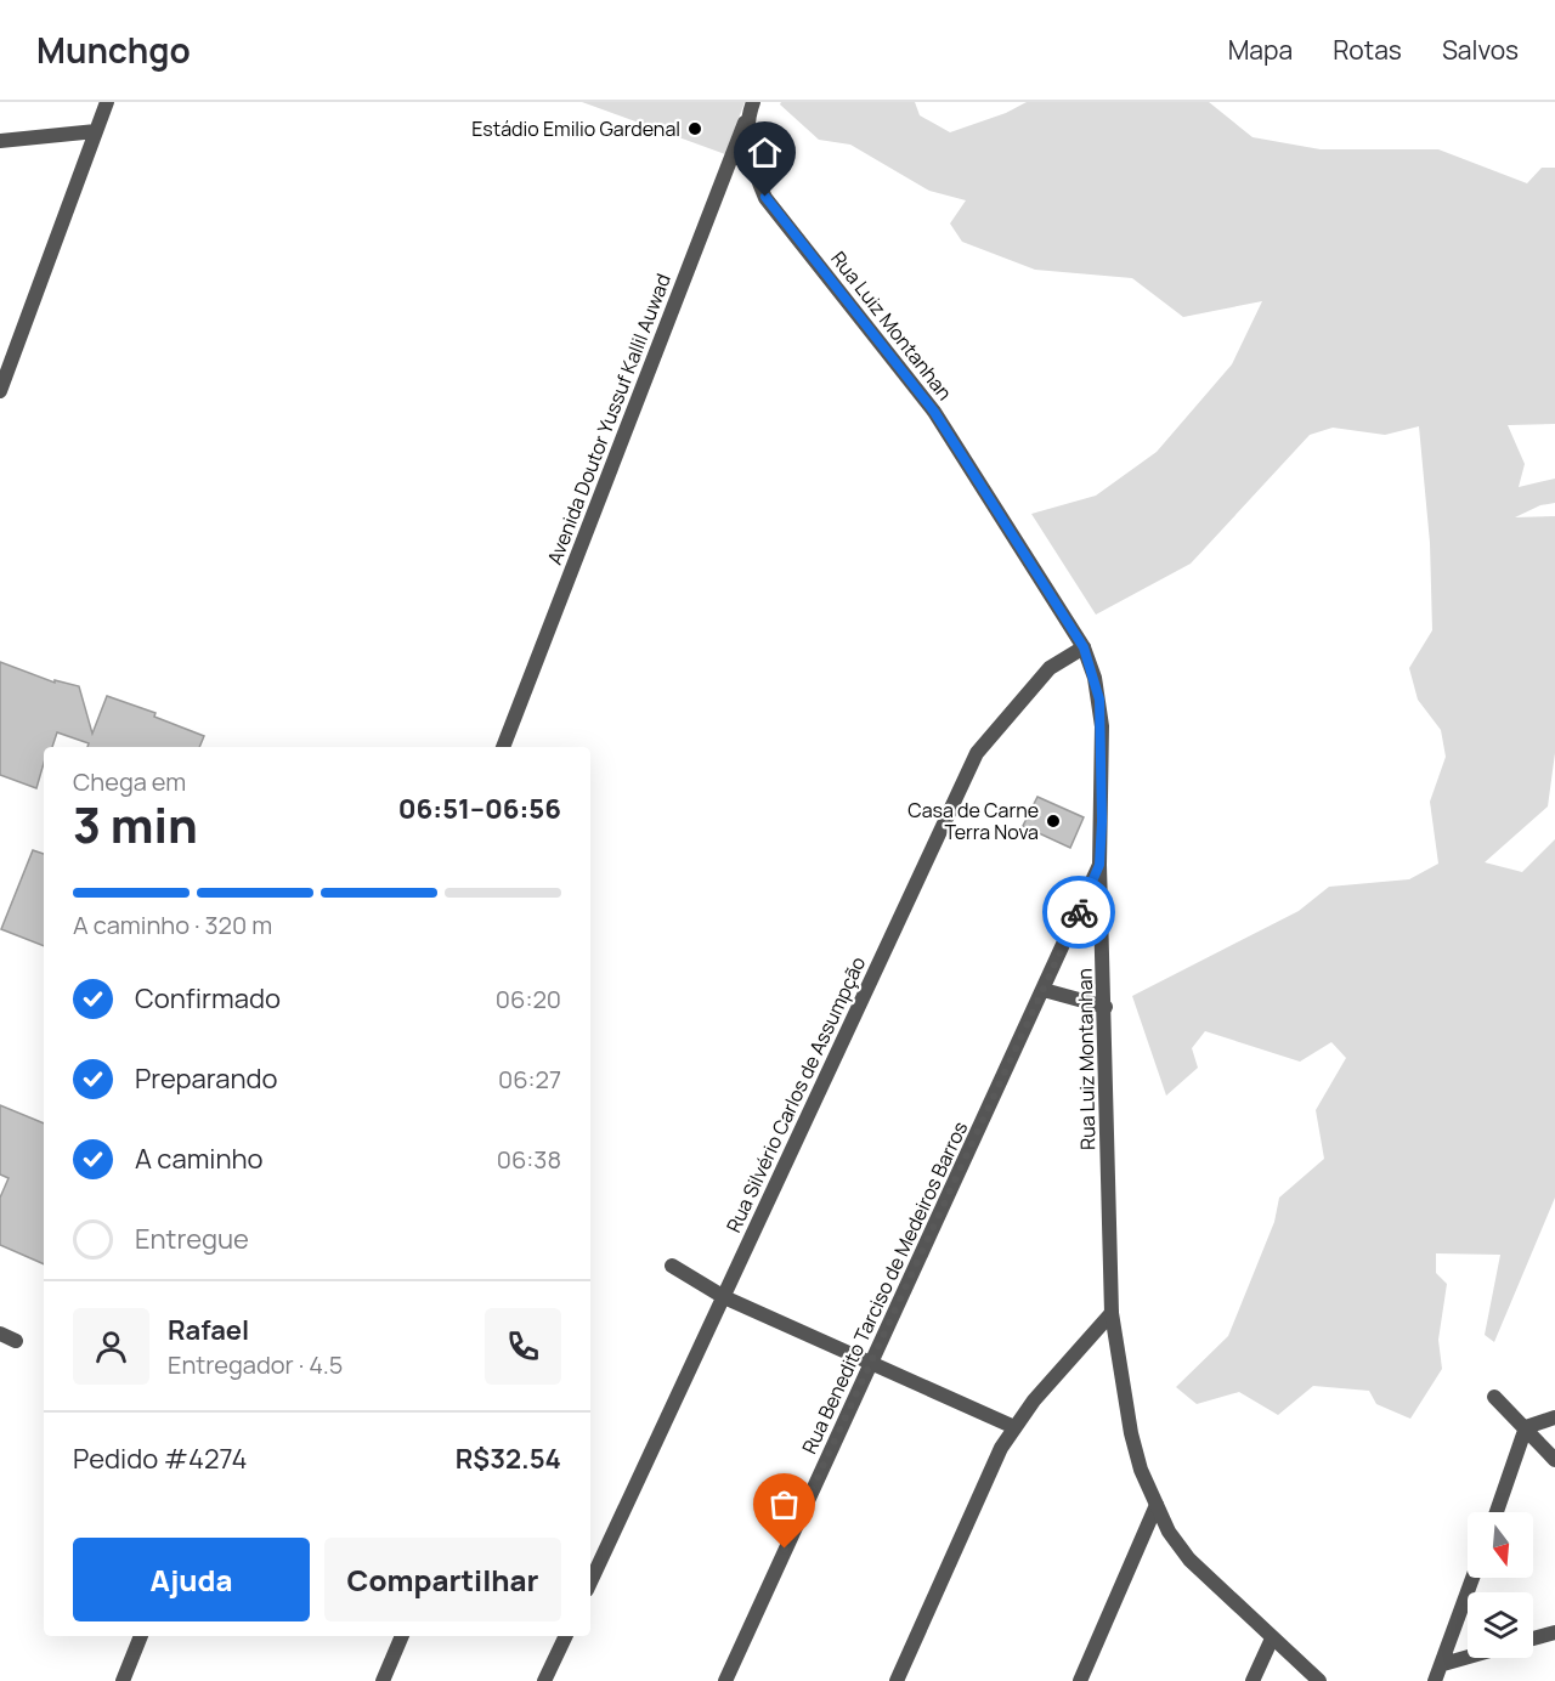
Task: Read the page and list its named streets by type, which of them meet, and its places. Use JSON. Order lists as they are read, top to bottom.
{
  "streets": {
    "street": [
      "Rua Luiz Montanhan",
      "Avenida Doutor Yussuf Kallil Auwad",
      "Rua Silvério Carlos de Assumpção",
      "Rua Benedito Tarciso de Medeiros Barros"
    ]
  },
  "crossings": [
    ["Rua Luiz Montanhan", "Avenida Doutor Yussuf Kallil Auwad"],
    ["Rua Luiz Montanhan", "Rua Silvério Carlos de Assumpção"],
    ["Rua Luiz Montanhan", "Rua Benedito Tarciso de Medeiros Barros"]
  ],
  "places": ["Estádio Emilio Gardenal", "Casa de Carne Terra Nova"],
  "north": "bottom",
  "page": {
    "header": "Munchgo",
    "nav": ["Mapa", "Rotas", "Salvos"],
    "heading": ["3 min", "Chega em", "06:51–06:56"],
    "panel": [
      "Rafael",
      "Entregador · 4.5",
      "Pedido #4274",
      "R$32.54"
    ],
    "bar": "A caminho · 320 m",
    "list": [
      ["Confirmado", "06:20"],
      ["Preparando", "06:27"],
      ["A caminho", "06:38"],
      "Entregue"
    ],
    "buttons": ["Ajuda", "Compartilhar"]
  }
}
